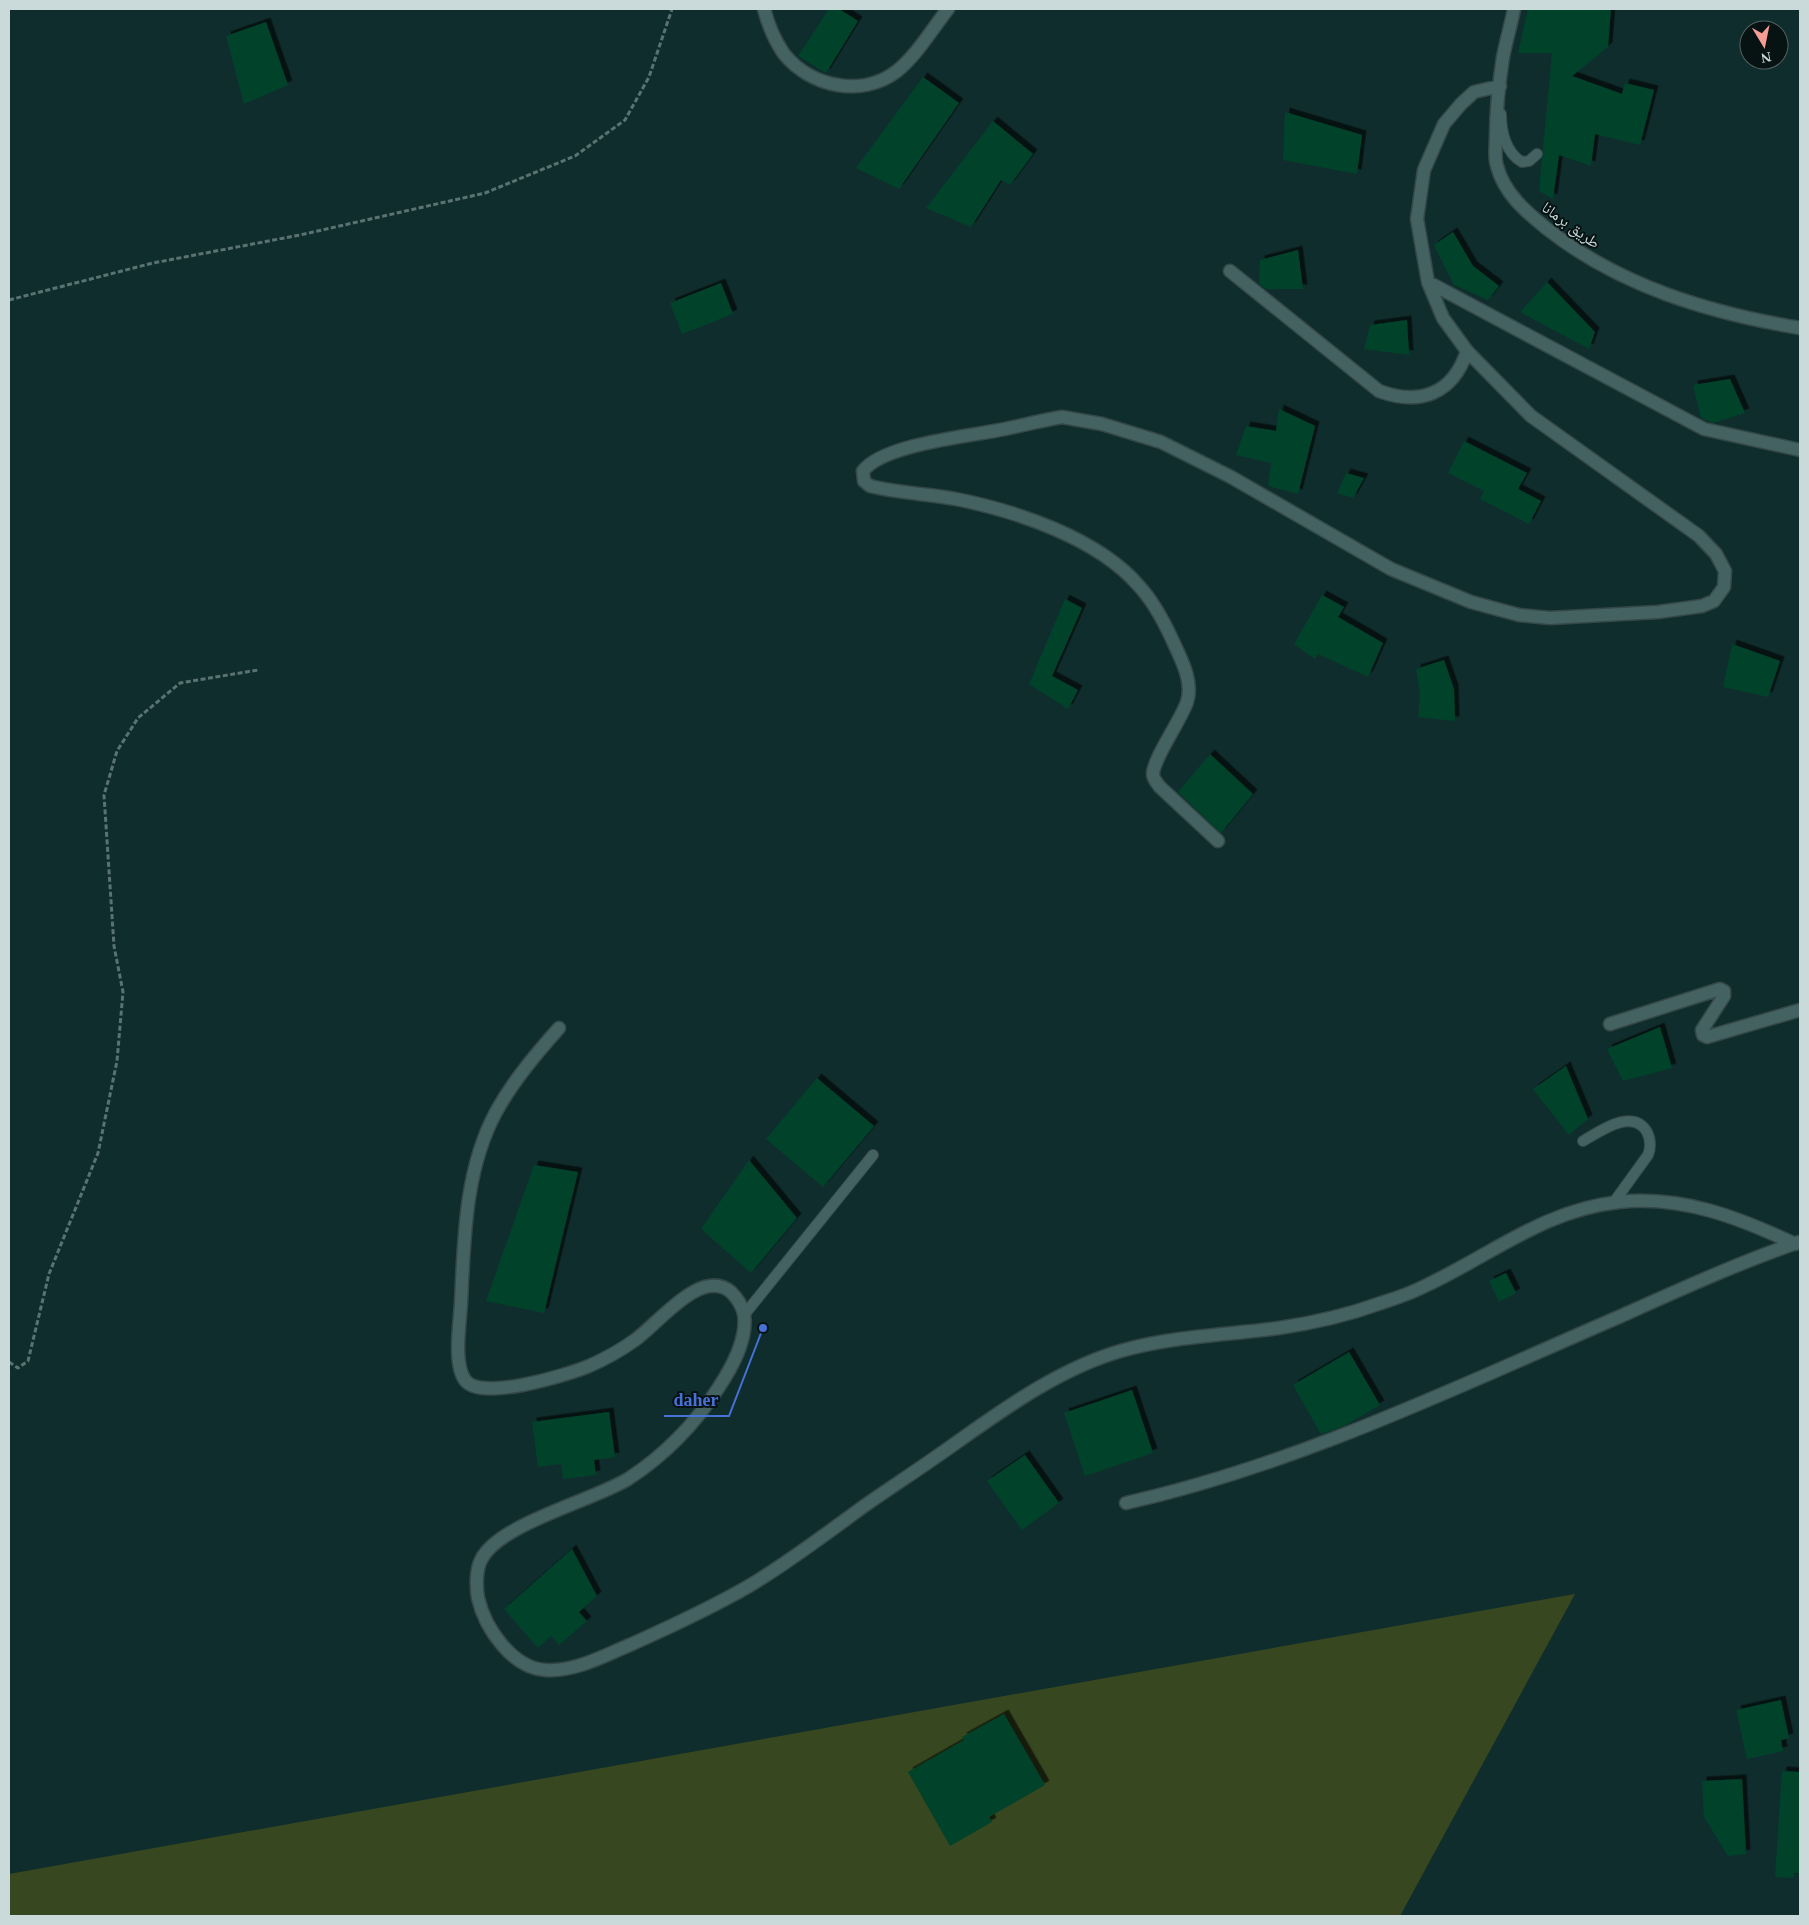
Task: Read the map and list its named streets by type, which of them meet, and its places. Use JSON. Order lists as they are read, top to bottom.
{
  "streets": {
    "street": ["طريق برمانا"]
  },
  "places": ["daher"],
  "north": "bottom"
}
